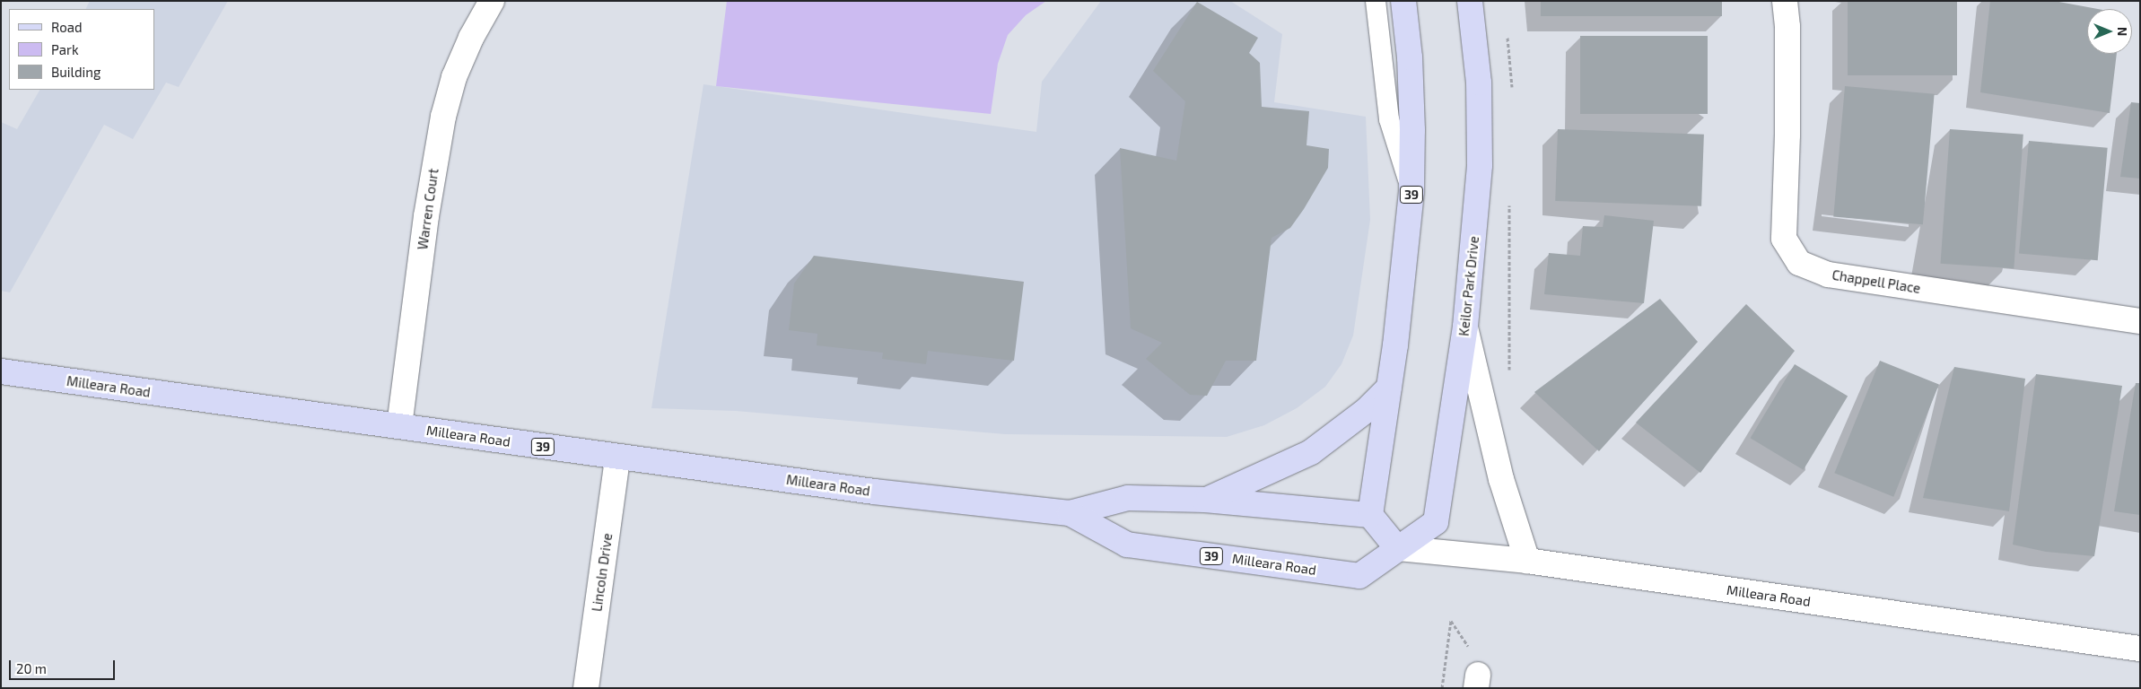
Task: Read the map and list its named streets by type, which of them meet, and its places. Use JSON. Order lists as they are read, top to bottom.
{
  "streets": {
    "main road": ["39", "Keilor Park Drive", "Milleara Road"],
    "street": ["Warren Court", "Chappell Place", "Lincoln Drive"]
  },
  "crossings": [
    ["39", "Milleara Road"],
    ["Warren Court", "Milleara Road"],
    ["Keilor Park Drive", "Milleara Road"],
    ["Milleara Road", "Lincoln Drive"]
  ],
  "legend": ["Road", "Park", "Building"],
  "scale_bar": "20 m",
  "north": "right"
}
